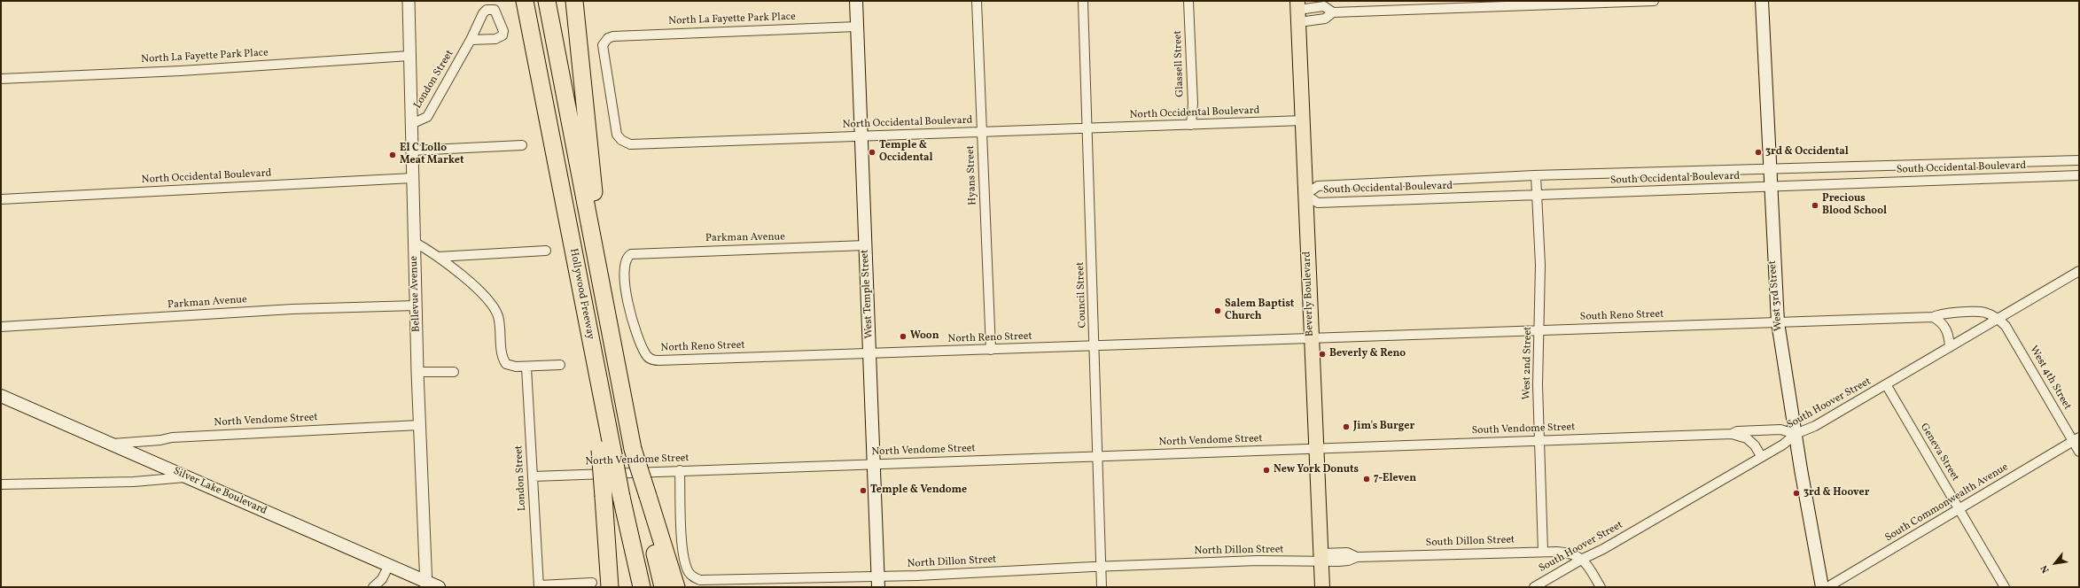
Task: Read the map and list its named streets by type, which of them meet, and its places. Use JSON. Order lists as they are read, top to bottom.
{
  "streets": {
    "highway": ["Hollywood Freeway"],
    "main road": [
      "West Temple Street",
      "Beverly Boulevard",
      "West 3rd Street",
      "Silver Lake Boulevard"
    ],
    "street": [
      "North La Fayette Park Place",
      "Glassell Street",
      "London Street",
      "North Occidental Boulevard",
      "South Occidental Boulevard",
      "Hyans Street",
      "Parkman Avenue",
      "Bellevue Avenue",
      "Council Street",
      "South Reno Street",
      "North Reno Street",
      "West 2nd Street",
      "West 4th Street",
      "South Hoover Street",
      "North Vendome Street",
      "South Vendome Street",
      "Geneva Street",
      "South Commonwealth Avenue",
      "South Dillon Street",
      "North Dillon Street"
    ]
  },
  "crossings": [
    ["North La Fayette Park Place", "North Occidental Boulevard"],
    ["North La Fayette Park Place", "Bellevue Avenue"],
    ["North La Fayette Park Place", "West Temple Street"],
    ["Glassell Street", "North Occidental Boulevard"],
    ["London Street", "Bellevue Avenue"],
    ["London Street", "North Vendome Street"],
    ["North Occidental Boulevard", "Hyans Street"],
    ["North Occidental Boulevard", "Bellevue Avenue"],
    ["North Occidental Boulevard", "West Temple Street"],
    ["North Occidental Boulevard", "Beverly Boulevard"],
    ["North Occidental Boulevard", "Council Street"],
    ["South Occidental Boulevard", "Beverly Boulevard"],
    ["South Occidental Boulevard", "West 3rd Street"],
    ["South Occidental Boulevard", "West 2nd Street"],
    ["Hyans Street", "North Reno Street"],
    ["Parkman Avenue", "Bellevue Avenue"],
    ["Parkman Avenue", "West Temple Street"],
    ["Parkman Avenue", "North Reno Street"],
    ["Bellevue Avenue", "North Vendome Street"],
    ["Bellevue Avenue", "Silver Lake Boulevard"],
    ["West Temple Street", "North Reno Street"],
    ["West Temple Street", "North Vendome Street"],
    ["West Temple Street", "North Dillon Street"],
    ["Beverly Boulevard", "South Reno Street"],
    ["Beverly Boulevard", "North Reno Street"],
    ["Beverly Boulevard", "North Vendome Street"],
    ["Beverly Boulevard", "South Vendome Street"],
    ["Beverly Boulevard", "South Dillon Street"],
    ["Beverly Boulevard", "North Dillon Street"],
    ["Council Street", "North Reno Street"],
    ["Council Street", "North Vendome Street"],
    ["Council Street", "North Dillon Street"],
    ["West 3rd Street", "South Reno Street"],
    ["West 3rd Street", "South Hoover Street"],
    ["South Reno Street", "North Reno Street"],
    ["South Reno Street", "West 2nd Street"],
    ["South Reno Street", "West 4th Street"],
    ["South Reno Street", "South Hoover Street"],
    ["West 2nd Street", "South Vendome Street"],
    ["West 2nd Street", "South Dillon Street"],
    ["West 4th Street", "South Hoover Street"],
    ["West 4th Street", "South Commonwealth Avenue"],
    ["South Hoover Street", "Geneva Street"],
    ["South Hoover Street", "South Dillon Street"],
    ["North Vendome Street", "South Vendome Street"],
    ["North Vendome Street", "Silver Lake Boulevard"],
    ["North Vendome Street", "North Dillon Street"],
    ["Geneva Street", "South Commonwealth Avenue"],
    ["South Dillon Street", "North Dillon Street"]
  ],
  "places": [
    "Temple & Occidental",
    "3rd & Occidental",
    "El C Lollo Meat Market",
    "Precious Blood School",
    "Salem Baptist Church",
    "Woon",
    "Beverly & Reno",
    "Jim's Burger",
    "New York Donuts",
    "7-Eleven",
    "Temple & Vendome",
    "3rd & Hoover"
  ],
  "north": "bottom left"
}
